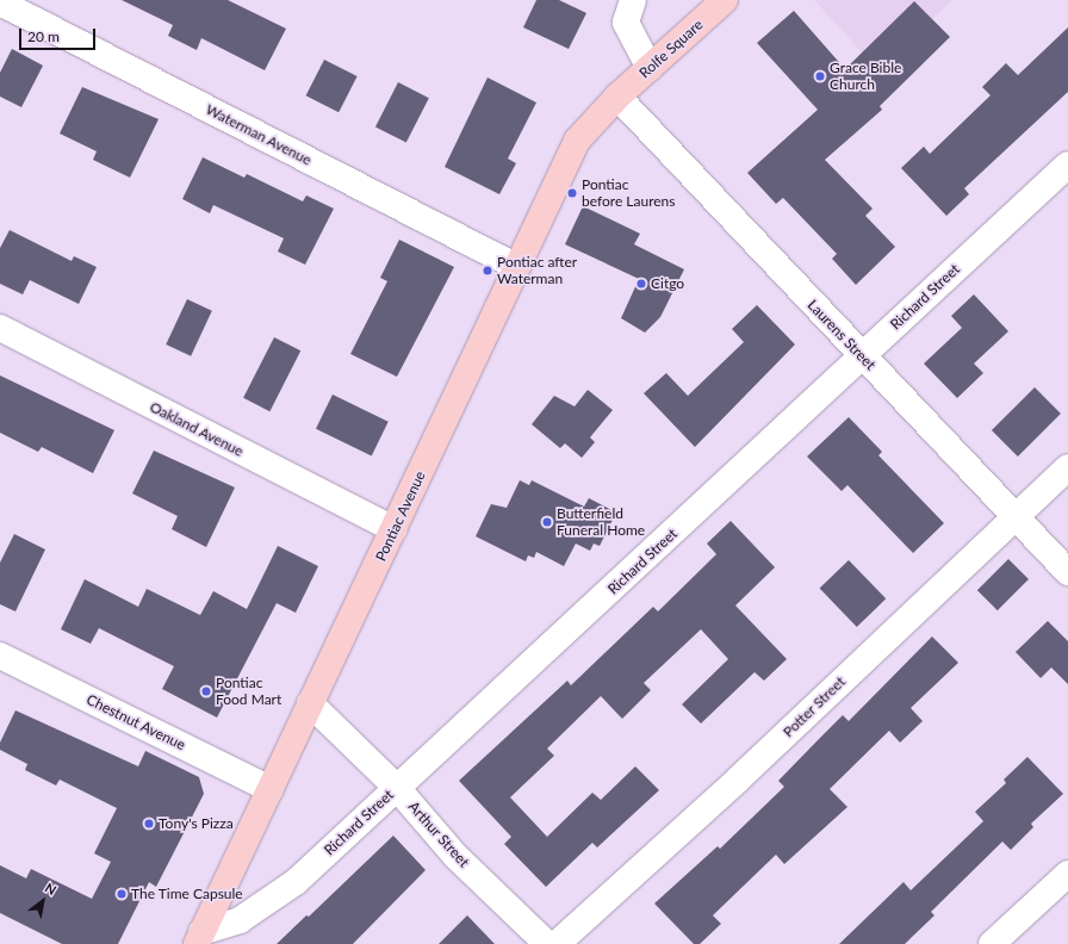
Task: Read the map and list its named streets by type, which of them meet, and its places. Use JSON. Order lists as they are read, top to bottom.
{
  "streets": {
    "main road": ["Rolfe Square", "Pontiac Avenue"],
    "street": [
      "Waterman Avenue",
      "Richard Street",
      "Laurens Street",
      "Oakland Avenue",
      "Potter Street",
      "Chestnut Avenue",
      "Arthur Street"
    ]
  },
  "crossings": [
    ["Rolfe Square", "Laurens Street"],
    ["Rolfe Square", "Pontiac Avenue"],
    ["Waterman Avenue", "Pontiac Avenue"],
    ["Richard Street", "Laurens Street"],
    ["Richard Street", "Pontiac Avenue"],
    ["Richard Street", "Arthur Street"],
    ["Laurens Street", "Pontiac Avenue"],
    ["Laurens Street", "Potter Street"],
    ["Oakland Avenue", "Pontiac Avenue"],
    ["Pontiac Avenue", "Chestnut Avenue"],
    ["Pontiac Avenue", "Arthur Street"]
  ],
  "places": [
    "Grace Bible Church",
    "Pontiac before Laurens",
    "Pontiac after Waterman",
    "Citgo",
    "Butterfield Funeral Home",
    "Pontiac Food Mart",
    "Tony's Pizza",
    "The Time Capsule"
  ],
  "scale_bar": "20 m",
  "north": "top right"
}
